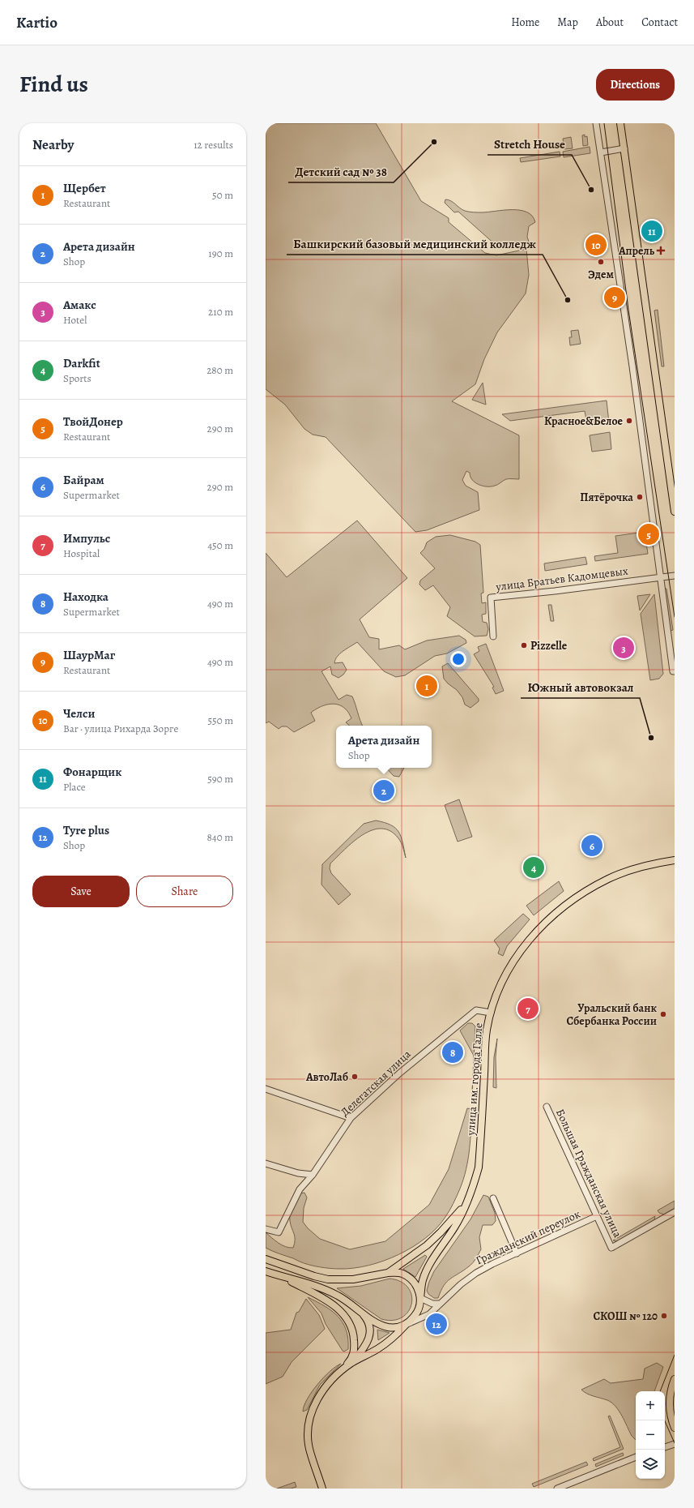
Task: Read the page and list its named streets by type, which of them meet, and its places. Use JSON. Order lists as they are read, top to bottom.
{
  "streets": {
    "main road": ["улица им. города Галле"],
    "street": [
      "улица Братьев Кадомцевых",
      "Делегатская улица",
      "Большая Гражданская улица",
      "Гражданский переулок"
    ]
  },
  "crossings": [
    ["улица им. города Галле", "Делегатская улица"],
    ["улица им. города Галле", "Гражданский переулок"],
    ["Большая Гражданская улица", "Гражданский переулок"]
  ],
  "places": {
    "other": [
      "Детский сад № 38",
      "Stretch House",
      "Эдем",
      "Башкирский базовый медицинский колледж",
      "Красное&Белое",
      "Пятёрочка",
      "Pizzelle",
      "Южный автовокзал",
      "Уральский банк Сбербанка России",
      "АвтоЛаб",
      "СКОШ № 120"
    ],
    "health": ["Апрель"]
  },
  "page": {
    "header": "Kartio",
    "nav": [
      "Home",
      "Map",
      "About",
      "Contact"
    ],
    "title": "Find us",
    "buttons": [
      "Directions",
      ["Save", "Share"]
    ],
    "heading": ["Nearby", "12 results"],
    "list": [
      {
        "mark": "1",
        "name": "Щербет",
        "note": "Restaurant",
        "value": "50 m"
      },
      {
        "mark": "2",
        "name": "Арета дизайн",
        "note": "Shop",
        "value": "190 m"
      },
      {
        "mark": "3",
        "name": "Амакс",
        "note": "Hotel",
        "value": "210 m"
      },
      {
        "mark": "4",
        "name": "Darkfit",
        "note": "Sports",
        "value": "280 m"
      },
      {
        "mark": "5",
        "name": "ТвойДонер",
        "note": "Restaurant",
        "value": "290 m"
      },
      {
        "mark": "6",
        "name": "Байрам",
        "note": "Supermarket",
        "value": "290 m"
      },
      {
        "mark": "7",
        "name": "Импульс",
        "note": "Hospital",
        "value": "450 m"
      },
      {
        "mark": "8",
        "name": "Находка",
        "note": "Supermarket",
        "value": "490 m"
      },
      {
        "mark": "9",
        "name": "ШаурМаг",
        "note": "Restaurant",
        "value": "490 m"
      },
      {
        "mark": "10",
        "name": "Челси",
        "note": "Bar · улица Рихарда Зорге",
        "value": "550 m"
      },
      {
        "mark": "11",
        "name": "Фонарщик",
        "note": "Place",
        "value": "590 m"
      },
      {
        "mark": "12",
        "name": "Tyre plus",
        "note": "Shop",
        "value": "840 m"
      }
    ],
    "pins": [
      "11",
      "10",
      "9",
      "5",
      "3",
      "1",
      "2",
      "6",
      "4",
      "7",
      "8",
      "12"
    ],
    "popup": ["Арета дизайн", "Shop"],
    "map_buttons": ["+", "−"]
  }
}
